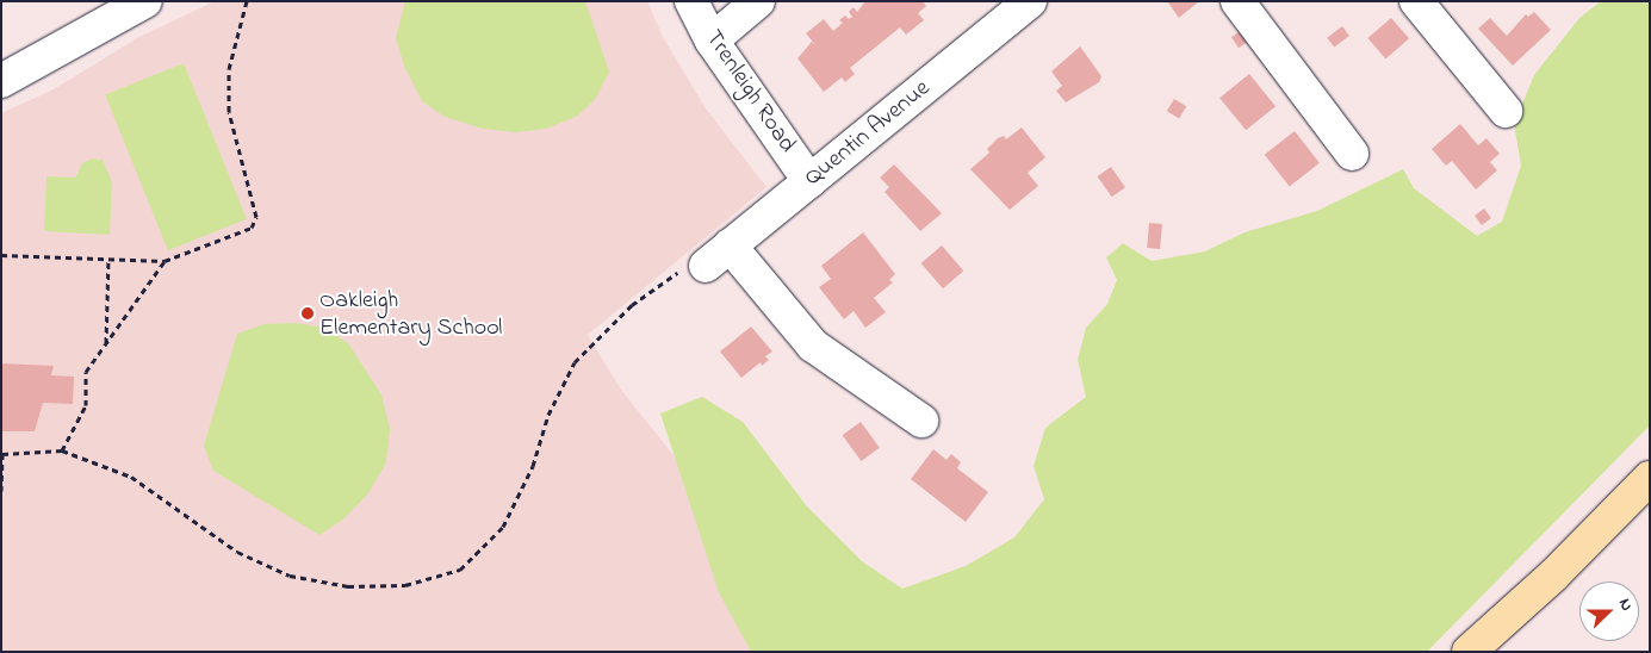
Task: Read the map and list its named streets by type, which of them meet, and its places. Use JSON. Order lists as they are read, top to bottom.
{
  "streets": {
    "street": ["Trenleigh Road", "Quentin Avenue"]
  },
  "crossings": [
    ["Trenleigh Road", "Quentin Avenue"]
  ],
  "places": ["Oakleigh Elementary School"],
  "north": "right"
}
